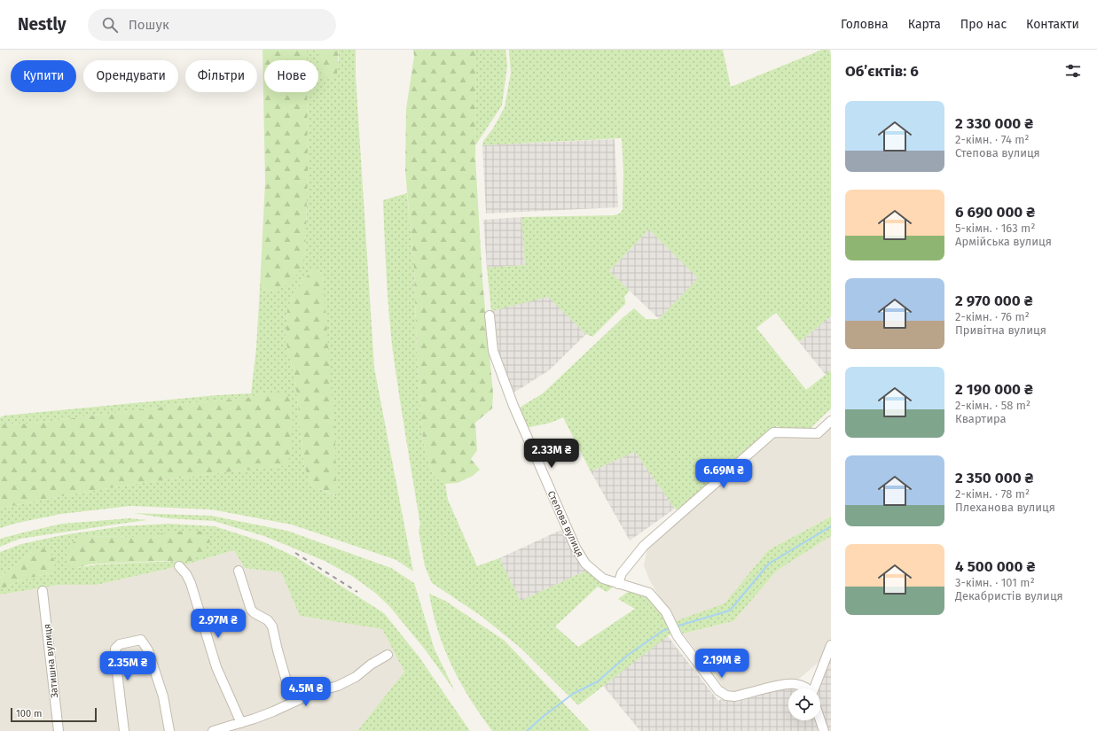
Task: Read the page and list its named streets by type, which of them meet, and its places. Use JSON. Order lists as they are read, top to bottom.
{
  "streets": {
    "street": ["Степова вулиця", "Затишна вулиця"]
  },
  "scale_bar": "100 m",
  "page": {
    "header": "Nestly",
    "search": "Пошук",
    "nav": [
      "Головна",
      "Карта",
      "Про нас",
      "Контакти"
    ],
    "heading": "Об’єктів: 6",
    "chip": [
      "Купити",
      "Орендувати",
      "Фільтри",
      "Нове"
    ],
    "list": [
      {
        "name": "2 330 000 ₴",
        "note": "2-кімн. · 74 m² · Степова вулиця"
      },
      {
        "name": "6 690 000 ₴",
        "note": "5-кімн. · 163 m² · Армійська вулиця"
      },
      {
        "name": "2 970 000 ₴",
        "note": "2-кімн. · 76 m² · Привітна вулиця"
      },
      {
        "name": "2 190 000 ₴",
        "note": "2-кімн. · 58 m² · Квартира"
      },
      {
        "name": "2 350 000 ₴",
        "note": "2-кімн. · 78 m² · Плеханова вулиця"
      },
      {
        "name": "4 500 000 ₴",
        "note": "3-кімн. · 101 m² · Декабристів вулиця"
      }
    ],
    "price": [
      "2.33M ₴",
      "6.69M ₴",
      "2.97M ₴",
      "2.19M ₴",
      "2.35M ₴",
      "4.5M ₴"
    ],
    "scale": "100 m"
  }
}
